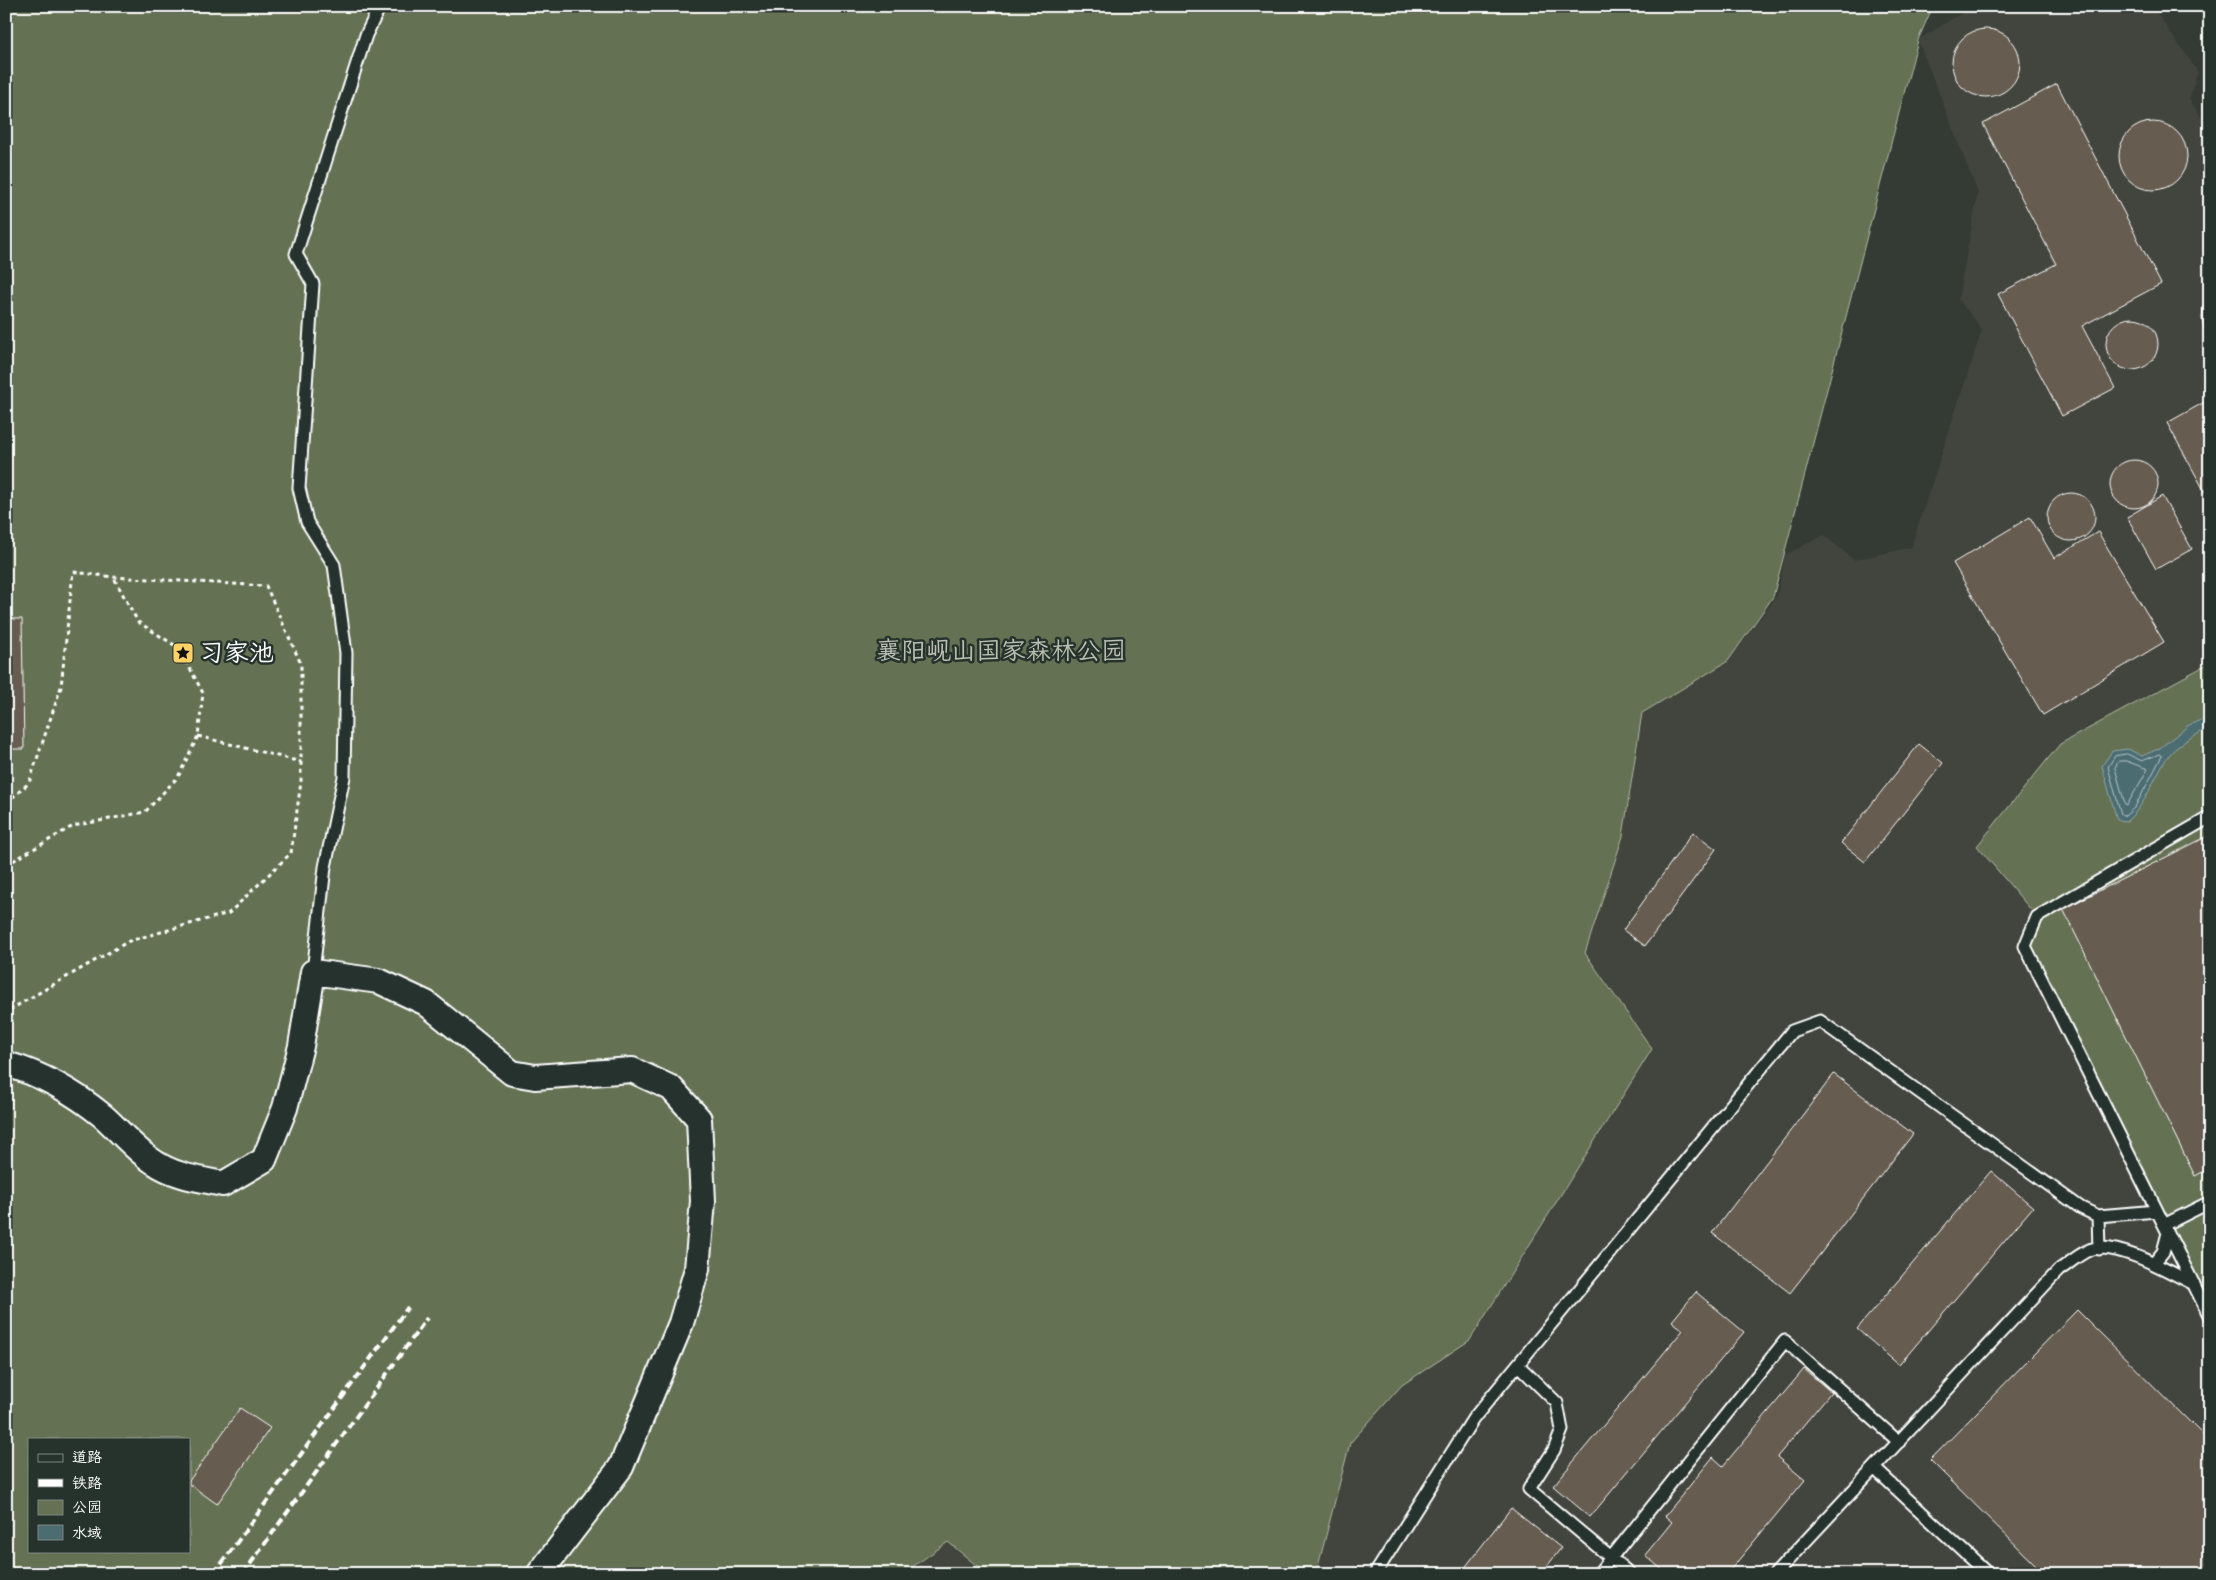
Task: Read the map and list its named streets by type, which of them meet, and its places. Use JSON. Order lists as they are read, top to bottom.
{
  "parks": ["襄阳岘山国家森林公园"],
  "places": {
    "place": ["习家池"]
  },
  "legend": [
    "道路",
    "铁路",
    "公园",
    "水域"
  ]
}
